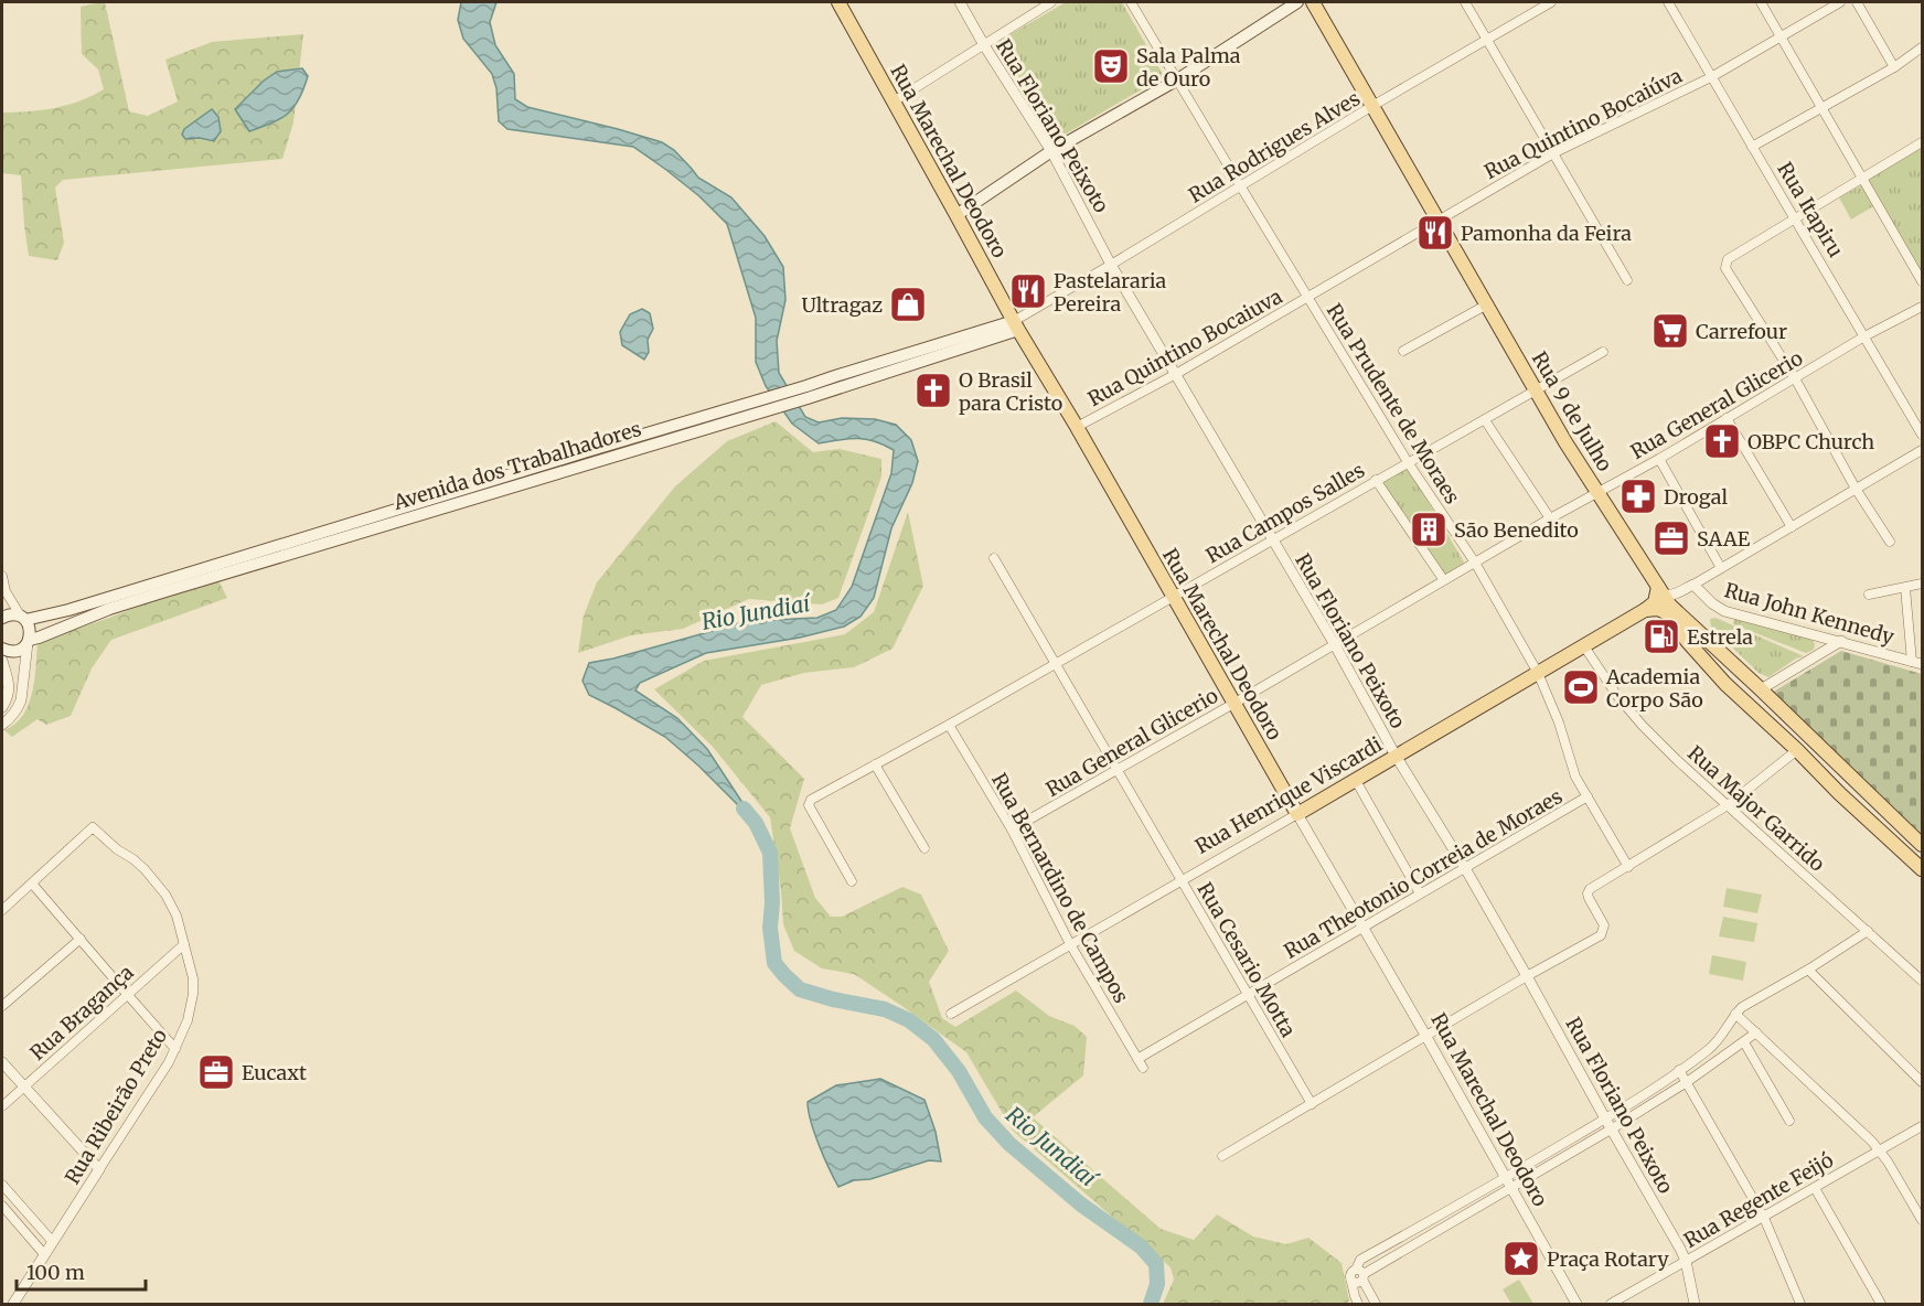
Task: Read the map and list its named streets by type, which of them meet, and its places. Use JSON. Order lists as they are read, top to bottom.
{
  "streets": {
    "main road": [
      "Rua Marechal Deodoro",
      "Rua 9 de Julho",
      "Avenida dos Trabalhadores",
      "Rua Henrique Viscardi"
    ],
    "street": [
      "Rua Quintino Bocaiúva",
      "Rua Floriano Peixoto",
      "Rua Rodrigues Alves",
      "Rua Itapiru",
      "Rua Quintino Bocaiuva",
      "Rua Prudente de Moraes",
      "Rua General Glicerio",
      "Rua Campos Salles",
      "Rua John Kennedy",
      "Rua Major Garrido",
      "Rua Theotonio Correia de Moraes",
      "Rua Bernardino de Campos",
      "Rua Cesario Motta",
      "Rua Bragança",
      "Rua Ribeirão Preto",
      "Rua Regente Feijó"
    ]
  },
  "crossings": [
    ["Rua Quintino Bocaiúva", "Rua Itapiru"],
    ["Rua Quintino Bocaiúva", "Rua Quintino Bocaiuva"],
    ["Rua Quintino Bocaiúva", "Rua Prudente de Moraes"],
    ["Rua Quintino Bocaiúva", "Rua 9 de Julho"],
    ["Rua Floriano Peixoto", "Rua Rodrigues Alves"],
    ["Rua Floriano Peixoto", "Rua Quintino Bocaiuva"],
    ["Rua Floriano Peixoto", "Rua General Glicerio"],
    ["Rua Floriano Peixoto", "Rua Campos Salles"],
    ["Rua Floriano Peixoto", "Rua Henrique Viscardi"],
    ["Rua Floriano Peixoto", "Rua Theotonio Correia de Moraes"],
    ["Rua Floriano Peixoto", "Rua Regente Feijó"],
    ["Rua Rodrigues Alves", "Rua Marechal Deodoro"],
    ["Rua Rodrigues Alves", "Rua Prudente de Moraes"],
    ["Rua Rodrigues Alves", "Rua 9 de Julho"],
    ["Rua Rodrigues Alves", "Avenida dos Trabalhadores"],
    ["Rua Marechal Deodoro", "Rua Quintino Bocaiuva"],
    ["Rua Marechal Deodoro", "Rua General Glicerio"],
    ["Rua Marechal Deodoro", "Avenida dos Trabalhadores"],
    ["Rua Marechal Deodoro", "Rua Campos Salles"],
    ["Rua Marechal Deodoro", "Rua Henrique Viscardi"],
    ["Rua Marechal Deodoro", "Rua Theotonio Correia de Moraes"],
    ["Rua Itapiru", "Rua General Glicerio"],
    ["Rua Quintino Bocaiuva", "Rua Prudente de Moraes"],
    ["Rua Prudente de Moraes", "Rua General Glicerio"],
    ["Rua Prudente de Moraes", "Rua Campos Salles"],
    ["Rua Prudente de Moraes", "Rua Henrique Viscardi"],
    ["Rua Prudente de Moraes", "Rua Theotonio Correia de Moraes"],
    ["Rua General Glicerio", "Rua 9 de Julho"],
    ["Rua General Glicerio", "Rua Bernardino de Campos"],
    ["Rua General Glicerio", "Rua Cesario Motta"],
    ["Rua 9 de Julho", "Rua Campos Salles"],
    ["Rua Campos Salles", "Rua Bernardino de Campos"],
    ["Rua Campos Salles", "Rua Cesario Motta"],
    ["Rua Henrique Viscardi", "Rua Major Garrido"],
    ["Rua Henrique Viscardi", "Rua Bernardino de Campos"],
    ["Rua Henrique Viscardi", "Rua Cesario Motta"],
    ["Rua Theotonio Correia de Moraes", "Rua Bernardino de Campos"],
    ["Rua Theotonio Correia de Moraes", "Rua Cesario Motta"],
    ["Rua Bragança", "Rua Ribeirão Preto"]
  ],
  "water": ["Rio Jundiaí"],
  "places": {
    "theatre": ["Sala Palma de Ouro"],
    "restaurant": ["Pamonha da Feira", "Pastelararia Pereira"],
    "shop": ["Ultragaz"],
    "supermarket": ["Carrefour"],
    "church": ["O Brasil para Cristo", "OBPC Church"],
    "pharmacy": ["Drogal"],
    "building": ["São Benedito"],
    "office": ["SAAE", "Eucaxt"],
    "fuel station": ["Estrela"],
    "sports": ["Academia Corpo São"],
    "place": ["Praça Rotary"]
  },
  "scale_bar": "100 m"
}
